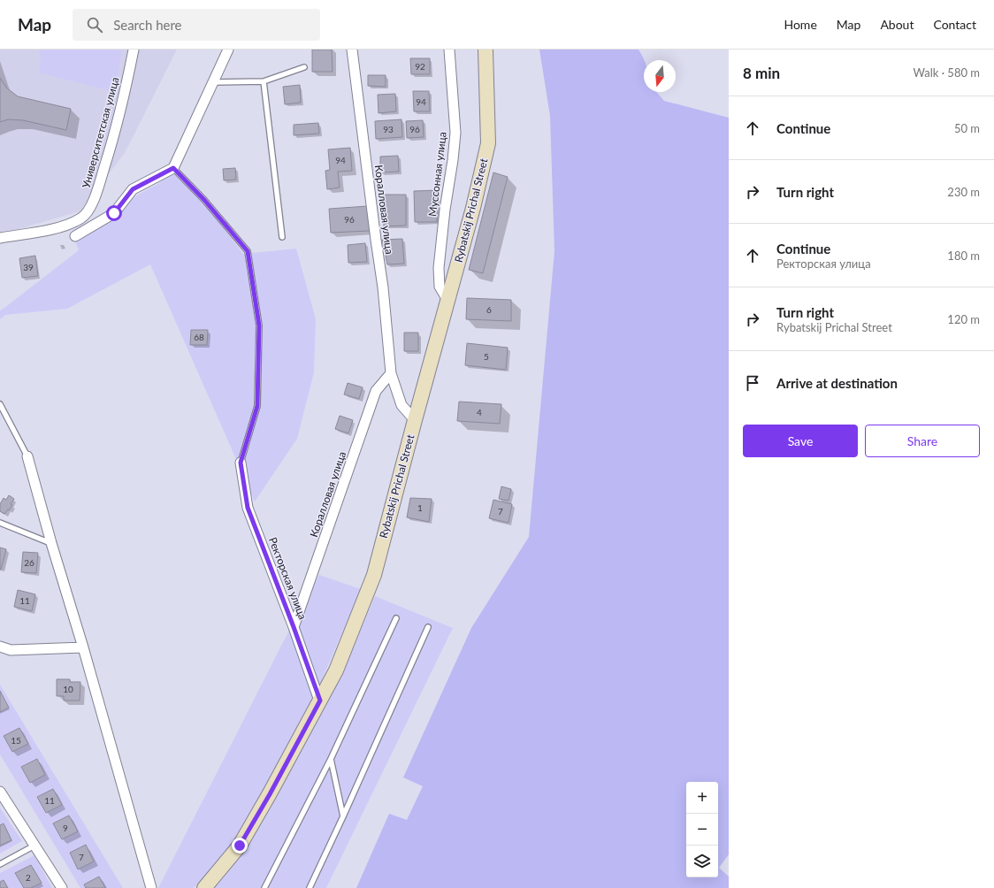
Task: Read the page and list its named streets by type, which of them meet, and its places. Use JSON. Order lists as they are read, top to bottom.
{
  "streets": {
    "main road": ["Rybatskij Prichal Street"],
    "street": [
      "Университетская улица",
      "Муссонная улица",
      "Коралловая улица",
      "Ректорская улица"
    ]
  },
  "crossings": [
    ["Муссонная улица", "Rybatskij Prichal Street"],
    ["Коралловая улица", "Rybatskij Prichal Street"],
    ["Коралловая улица", "Ректорская улица"],
    ["Rybatskij Prichal Street", "Ректорская улица"]
  ],
  "house_numbers": [
    "92",
    "94",
    "93",
    "96",
    "94",
    "96",
    "39",
    "6",
    "68",
    "5",
    "4",
    "1",
    "7",
    "26",
    "11",
    "10",
    "15",
    "11",
    "9",
    "7",
    "2"
  ],
  "north": "bottom",
  "page": {
    "header": "Map",
    "search": "Search here",
    "nav": [
      "Home",
      "Map",
      "About",
      "Contact"
    ],
    "heading": ["8 min", "Walk · 580 m"],
    "list": [
      ["Continue", "50 m"],
      ["Turn right", "230 m"],
      ["Continue", "Ректорская улица", "180 m"],
      ["Turn right", "Rybatskij Prichal Street", "120 m"],
      "Arrive at destination"
    ],
    "buttons": ["Save", "Share"],
    "map_buttons": ["+", "−"]
  }
}
